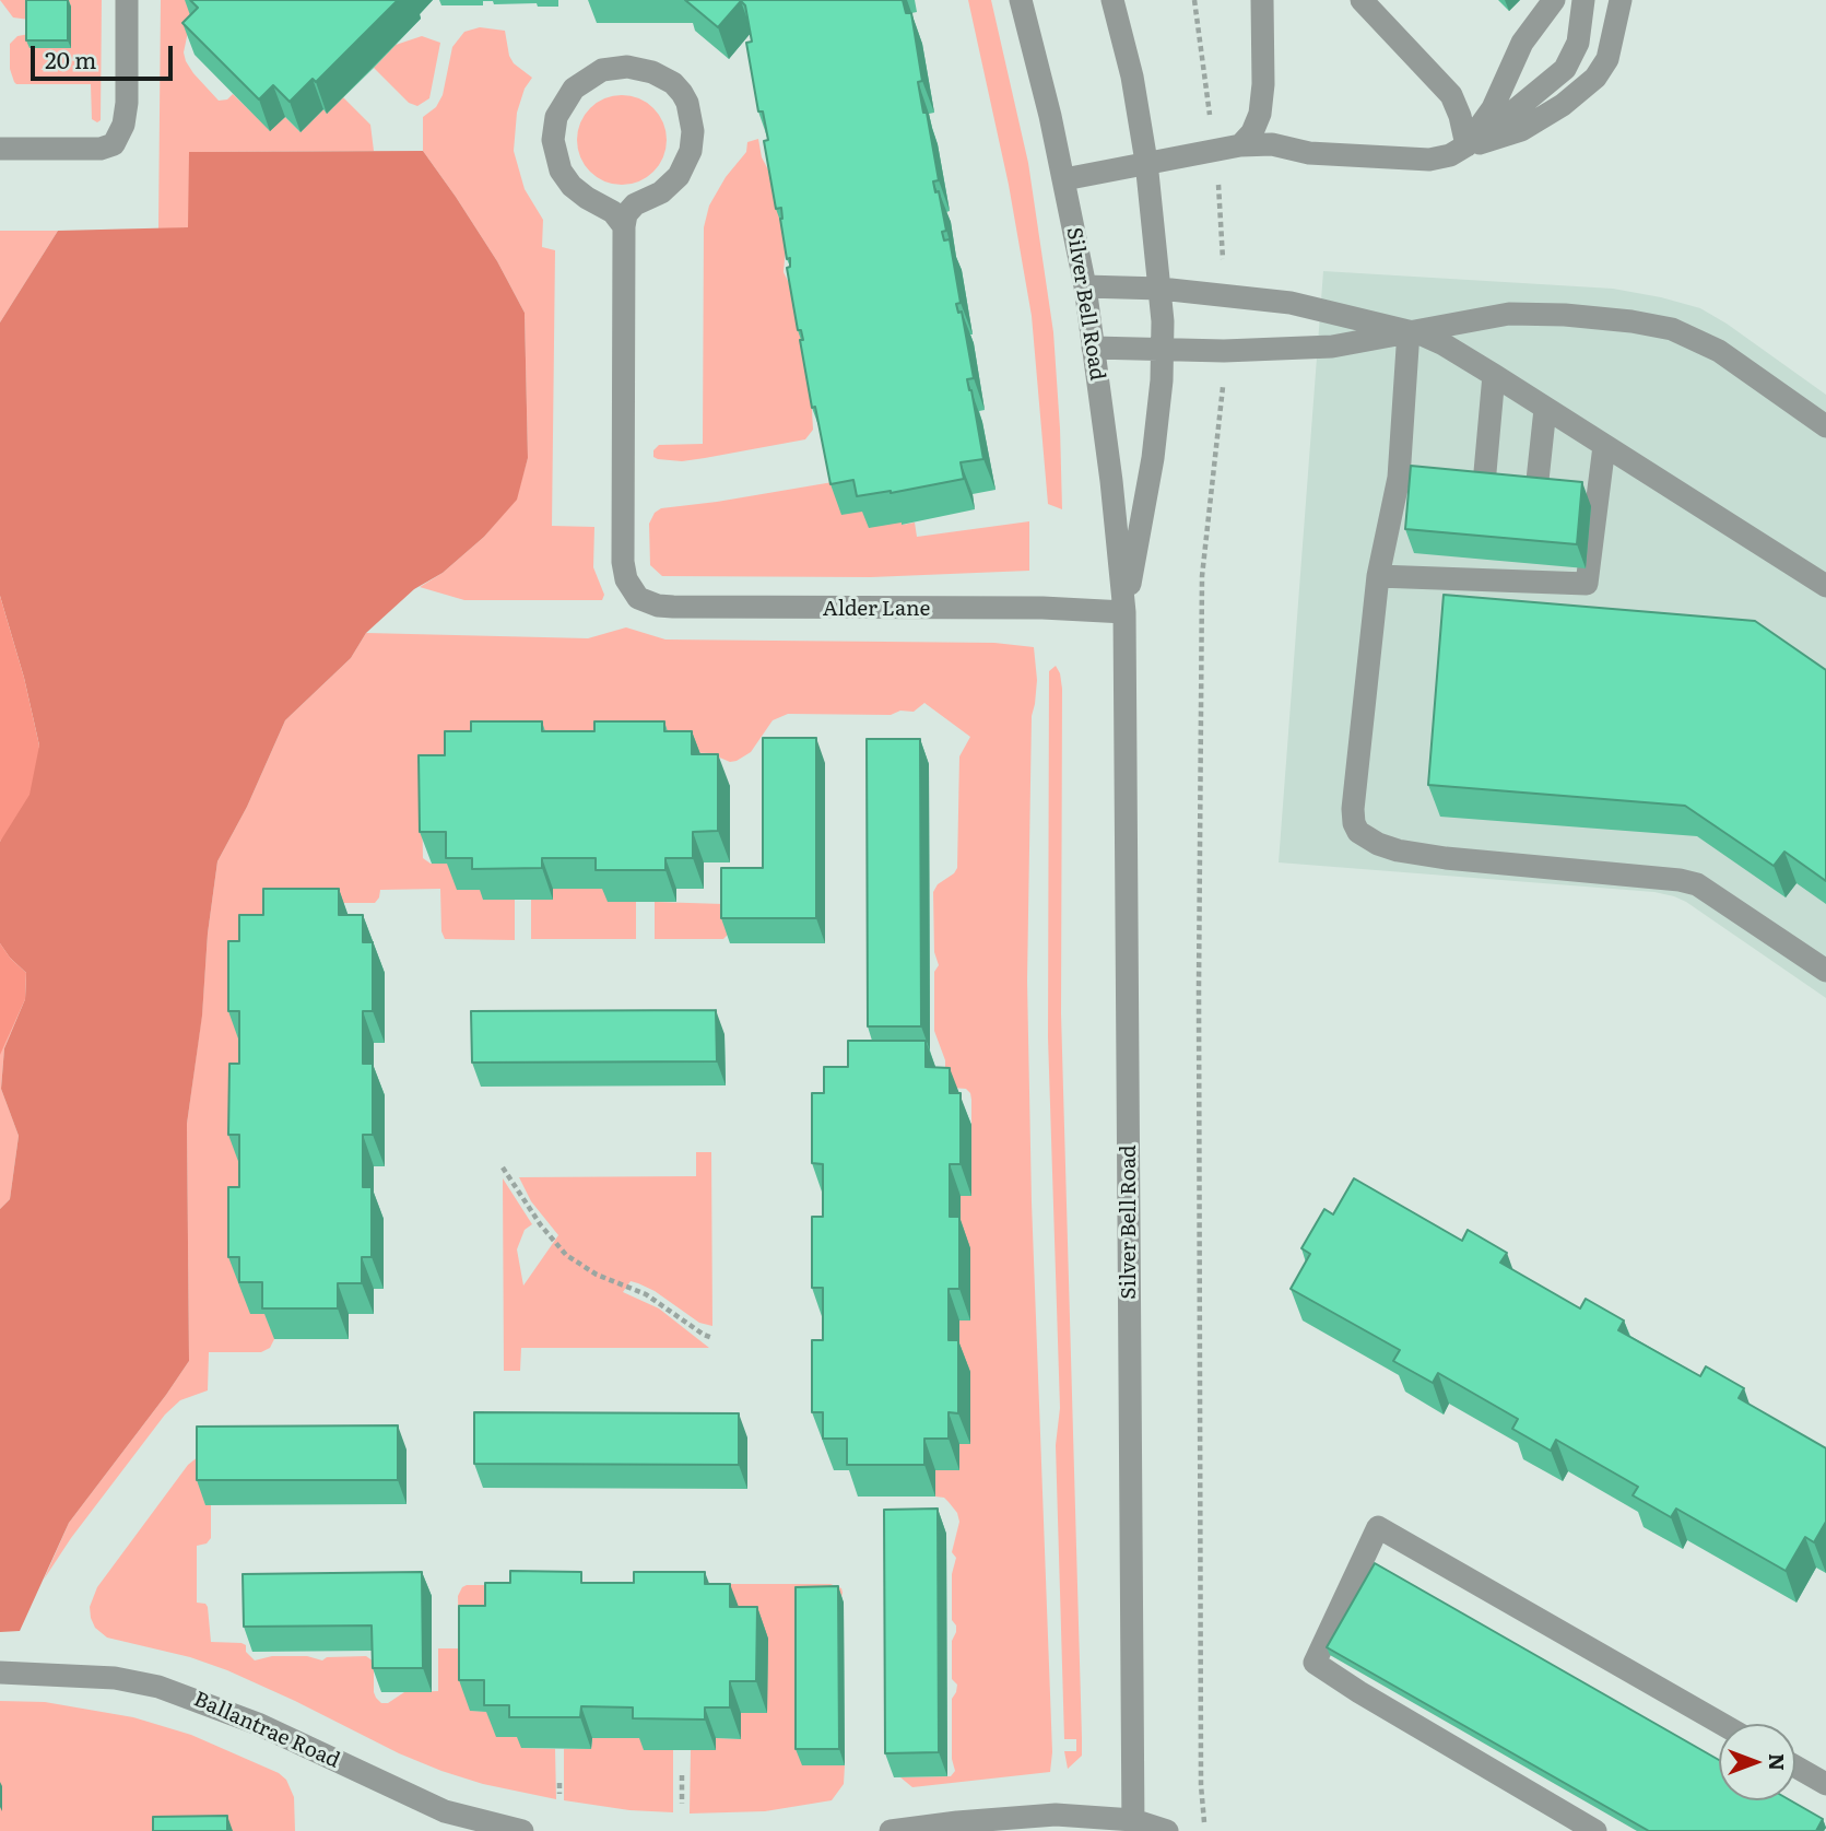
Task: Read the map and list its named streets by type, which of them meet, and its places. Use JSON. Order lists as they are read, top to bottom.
{
  "streets": {
    "street": ["Silver Bell Road", "Alder Lane", "Ballantrae Road"]
  },
  "crossings": [
    ["Silver Bell Road", "Alder Lane"]
  ],
  "scale_bar": "20 m",
  "north": "right"
}
